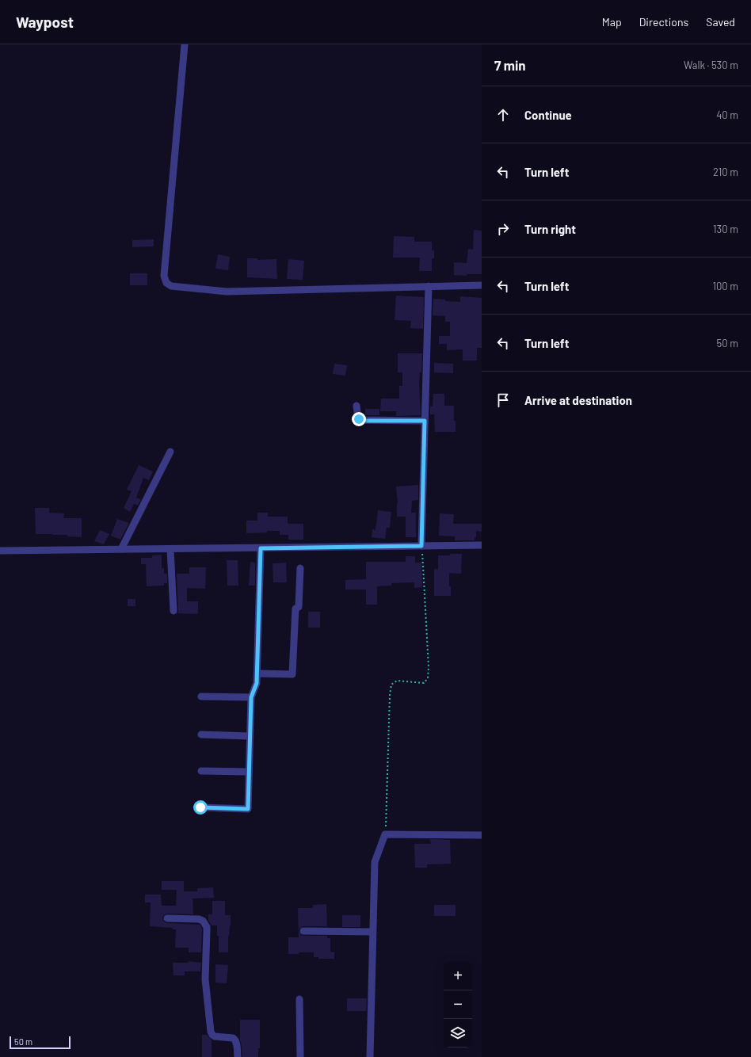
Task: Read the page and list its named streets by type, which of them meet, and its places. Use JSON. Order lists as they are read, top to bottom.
{
  "scale_bar": "50 m",
  "page": {
    "header": "Waypost",
    "nav": ["Map", "Directions", "Saved"],
    "heading": ["7 min", "Walk · 530 m"],
    "list": [
      ["Continue", "40 m"],
      ["Turn left", "210 m"],
      ["Turn right", "130 m"],
      ["Turn left", "100 m"],
      ["Turn left", "50 m"],
      "Arrive at destination"
    ],
    "map_buttons": ["+", "−"],
    "scale": "50 m"
  }
}
